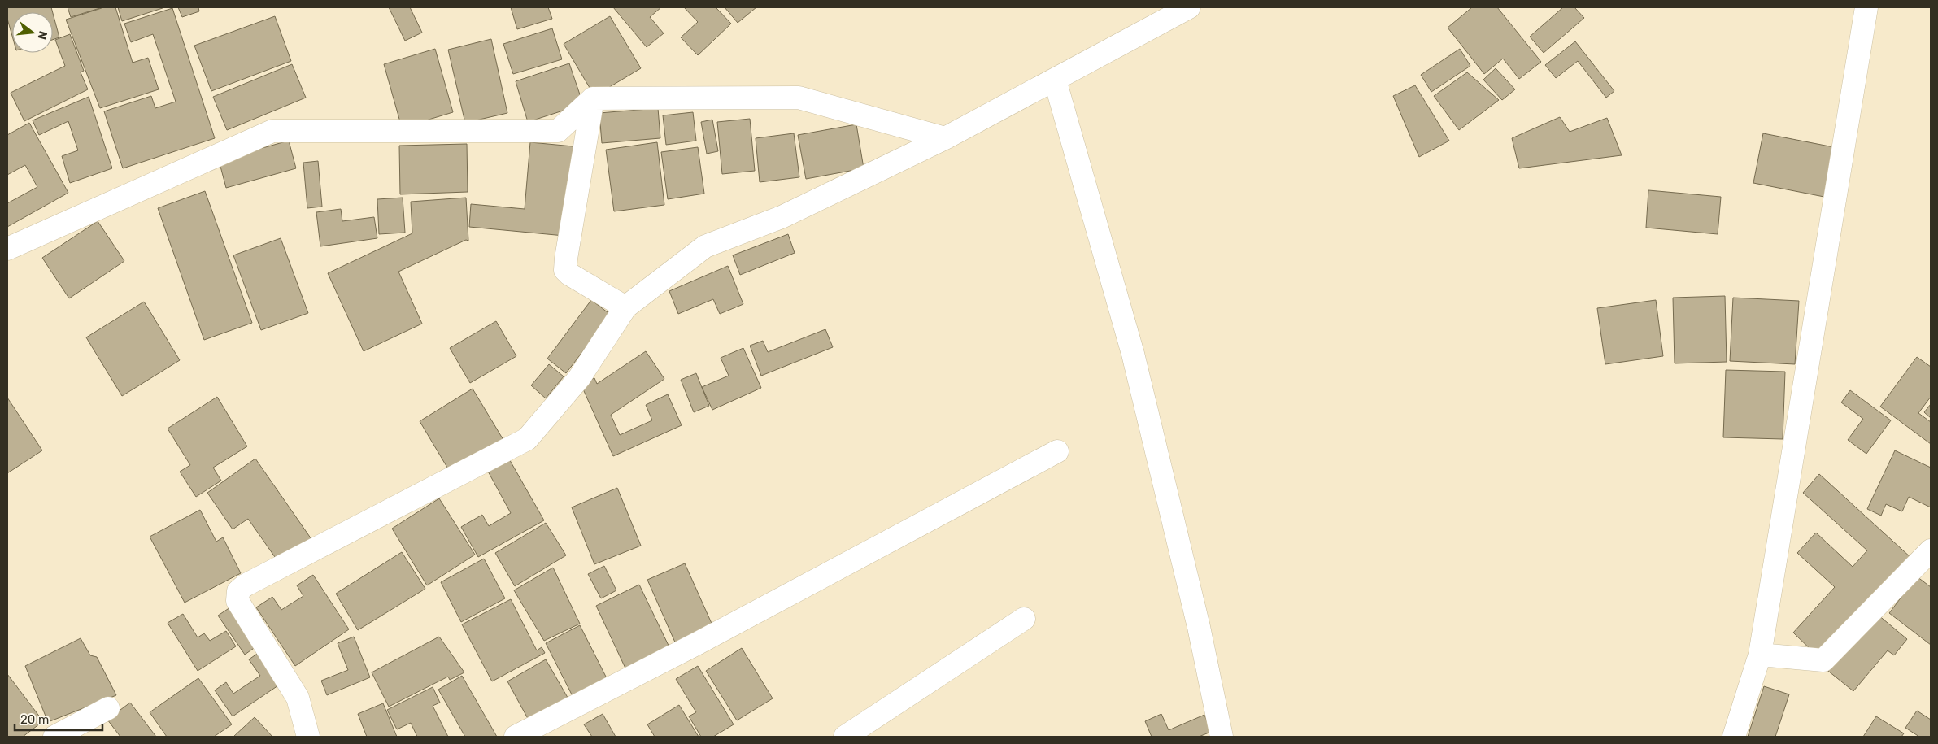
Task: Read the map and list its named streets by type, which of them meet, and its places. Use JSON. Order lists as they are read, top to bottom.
{
  "scale_bar": "20 m",
  "north": "right"
}
